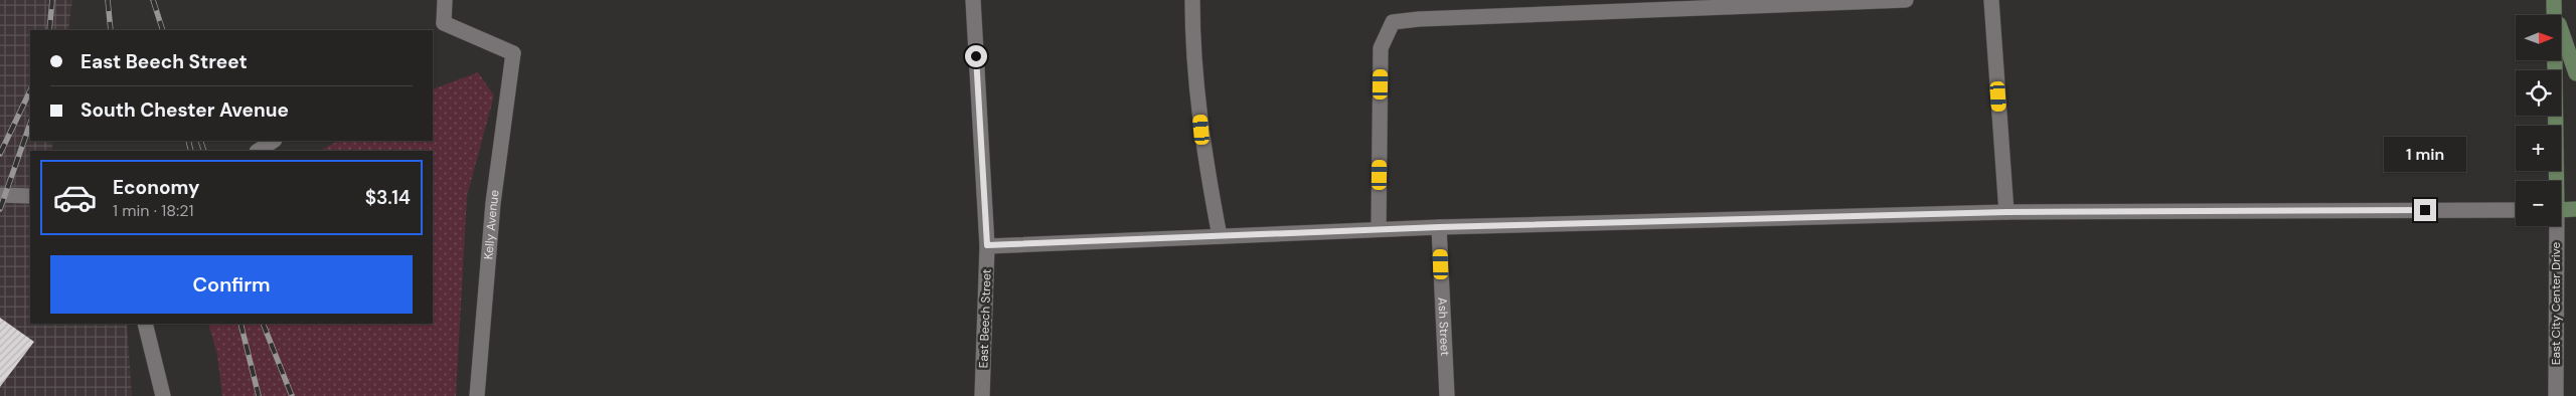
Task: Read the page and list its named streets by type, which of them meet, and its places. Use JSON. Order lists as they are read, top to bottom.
{
  "streets": {
    "street": [
      "Kelly Avenue",
      "East City Center Drive",
      "East Beech Street",
      "Ash Street"
    ]
  },
  "north": "right",
  "page": {
    "map_buttons": ["+", "−"],
    "banner": ["East Beech Street", "South Chester Avenue"],
    "bubble": "1 min",
    "list": [
      {
        "name": "Economy",
        "note": "1 min · 18:21",
        "value": "$3.14"
      }
    ],
    "buttons": "Confirm"
  }
}
